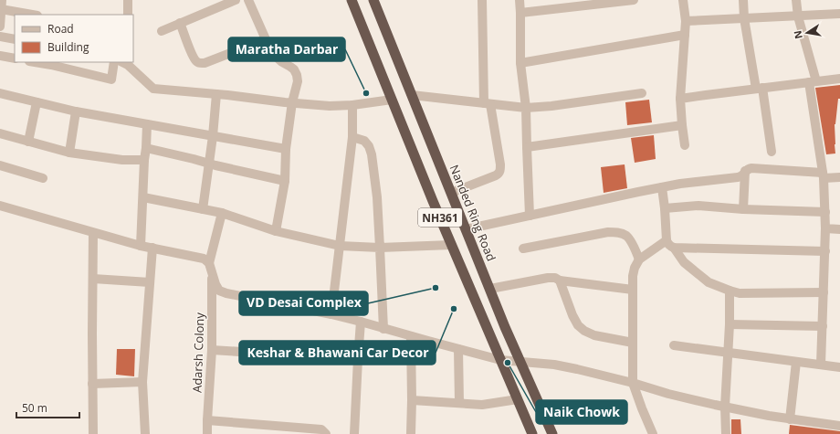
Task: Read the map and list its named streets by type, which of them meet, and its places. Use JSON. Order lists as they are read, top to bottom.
{
  "streets": {
    "highway": ["Nanded Ring Road", "NH361"],
    "street": ["Adarsh Colony"]
  },
  "places": [
    "Maratha Darbar",
    "VD Desai Complex",
    "Keshar & Bhawani Car Decor",
    "Naik Chowk"
  ],
  "legend": ["Road", "Building"],
  "scale_bar": "50 m",
  "north": "left"
}
